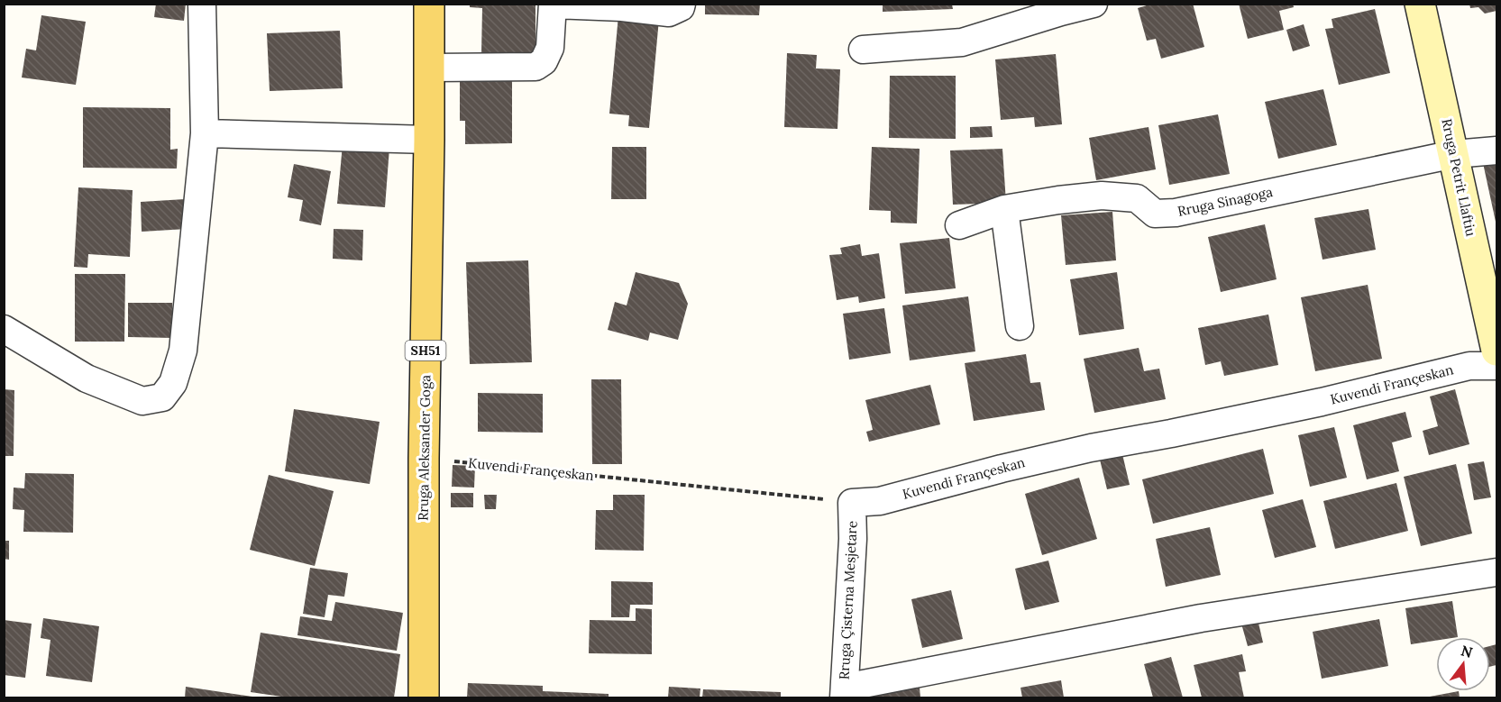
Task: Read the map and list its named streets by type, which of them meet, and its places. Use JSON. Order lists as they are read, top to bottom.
{
  "streets": {
    "main road": ["Rruga Petrit Llaftiu", "SH51", "Rruga Aleksander Goga"],
    "street": ["Rruga Sinagoga", "Kuvendi Françeskan", "Rruga Çisterna Mesjetare"]
  },
  "crossings": [
    ["Rruga Petrit Llaftiu", "Rruga Sinagoga"],
    ["Kuvendi Françeskan", "Rruga Aleksander Goga"],
    ["Kuvendi Françeskan", "Rruga Çisterna Mesjetare"]
  ],
  "north": "top"
}
